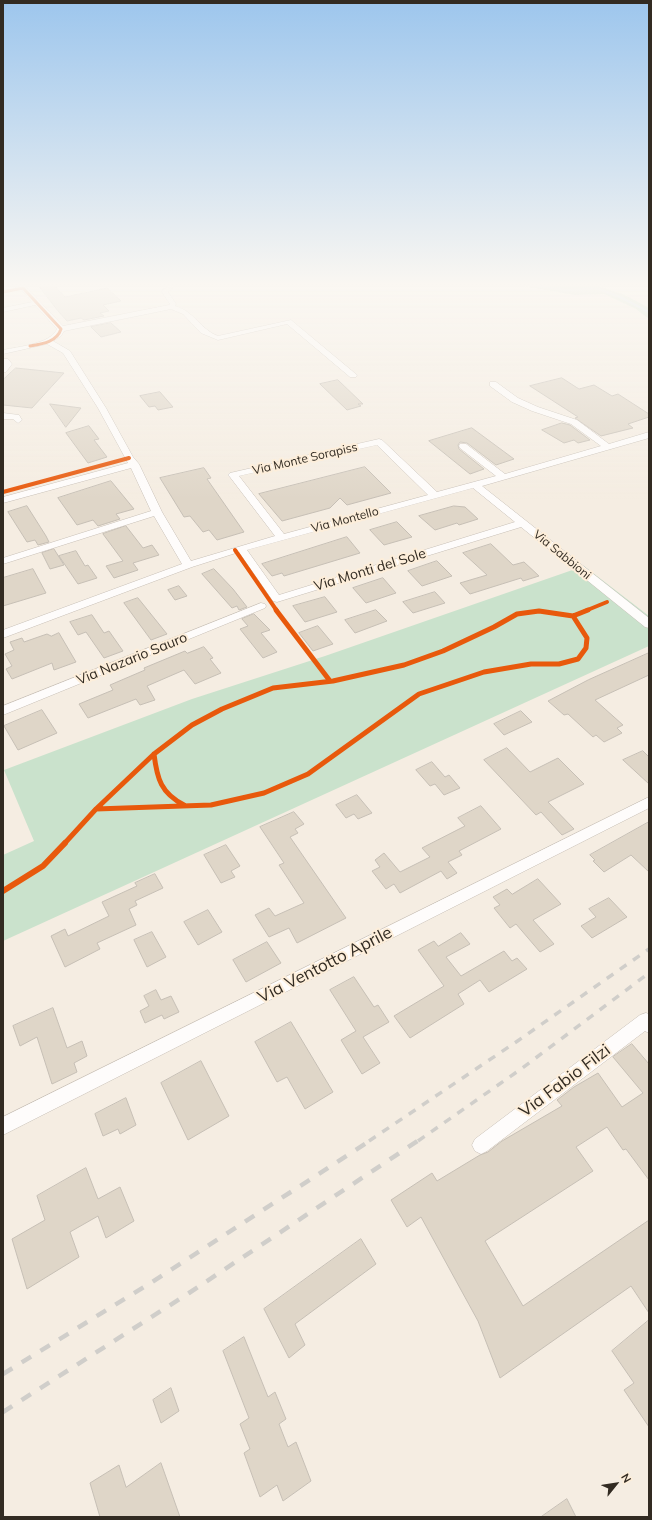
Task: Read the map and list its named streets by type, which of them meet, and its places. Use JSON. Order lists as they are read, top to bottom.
{
  "streets": {
    "street": [
      "Via Monte Sorapiss",
      "Via Montello",
      "Via Sabbioni",
      "Via Monti del Sole",
      "Via Nazario Sauro",
      "Via Ventotto Aprile",
      "Via Fabio Filzi"
    ]
  },
  "crossings": [
    ["Via Monte Sorapiss", "Via Montello"],
    ["Via Montello", "Via Sabbioni"],
    ["Via Montello", "Via Monti del Sole"],
    ["Via Sabbioni", "Via Monti del Sole"]
  ],
  "north": "top right"
}
